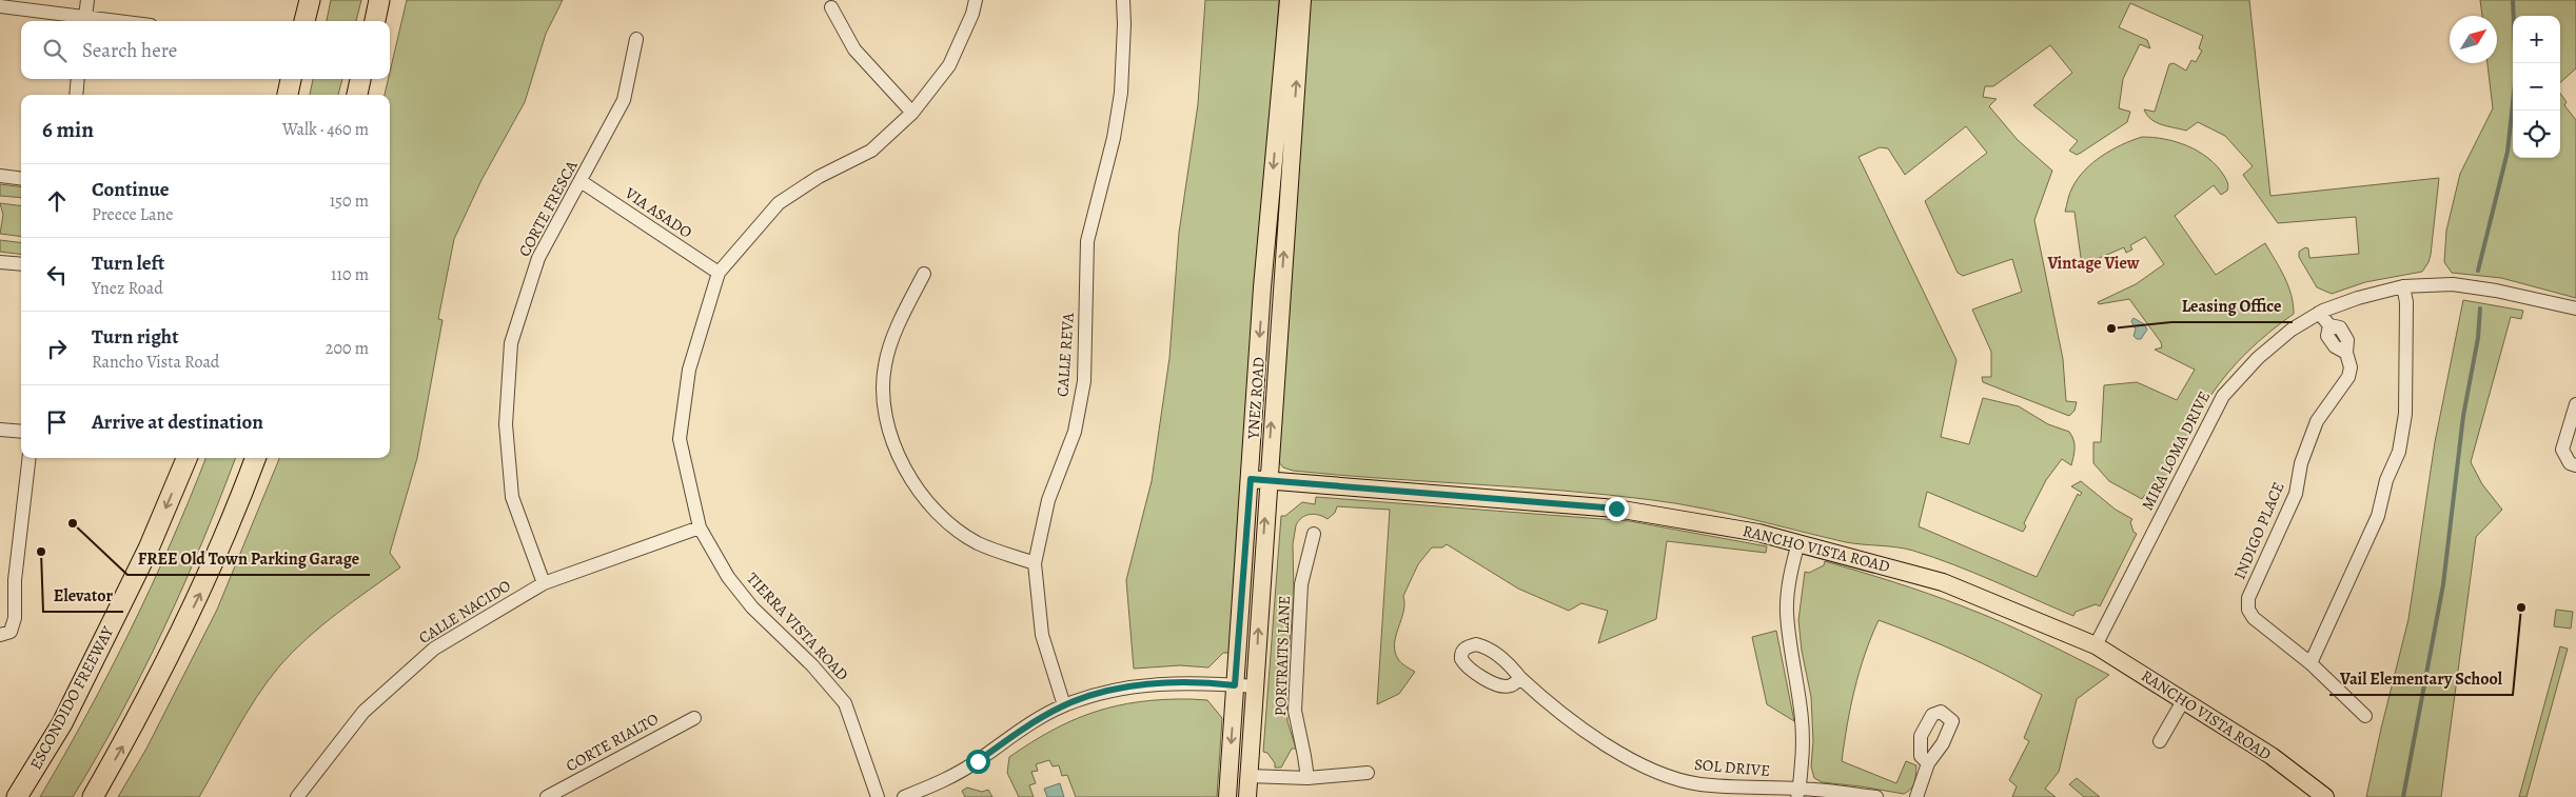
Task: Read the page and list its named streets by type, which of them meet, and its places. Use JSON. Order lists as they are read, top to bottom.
{
  "streets": {
    "highway": ["ESCONDIDO FREEWAY"],
    "main road": ["YNEZ ROAD", "RANCHO VISTA ROAD"],
    "street": [
      "CORTE FRESCA",
      "VIA ASADO",
      "CALLE REVA",
      "MIRA LOMA DRIVE",
      "INDIGO PLACE",
      "CALLE NACIDO",
      "TIERRA VISTA ROAD",
      "PORTRAITS LANE",
      "CORTE RIALTO",
      "SOL DRIVE"
    ]
  },
  "crossings": [
    ["CORTE FRESCA", "VIA ASADO"],
    ["CORTE FRESCA", "CALLE NACIDO"],
    ["VIA ASADO", "TIERRA VISTA ROAD"],
    ["YNEZ ROAD", "RANCHO VISTA ROAD"],
    ["MIRA LOMA DRIVE", "INDIGO PLACE"],
    ["MIRA LOMA DRIVE", "RANCHO VISTA ROAD"],
    ["CALLE NACIDO", "TIERRA VISTA ROAD"]
  ],
  "districts": ["Vintage View"],
  "places": [
    "Leasing Office",
    "FREE Old Town Parking Garage",
    "Elevator",
    "Vail Elementary School"
  ],
  "north": "top right",
  "page": {
    "map_buttons": ["+", "−"],
    "search": "Search here",
    "heading": ["6 min", "Walk · 460 m"],
    "list": [
      ["Continue", "Preece Lane", "150 m"],
      ["Turn left", "Ynez Road", "110 m"],
      ["Turn right", "Rancho Vista Road", "200 m"],
      "Arrive at destination"
    ]
  }
}
